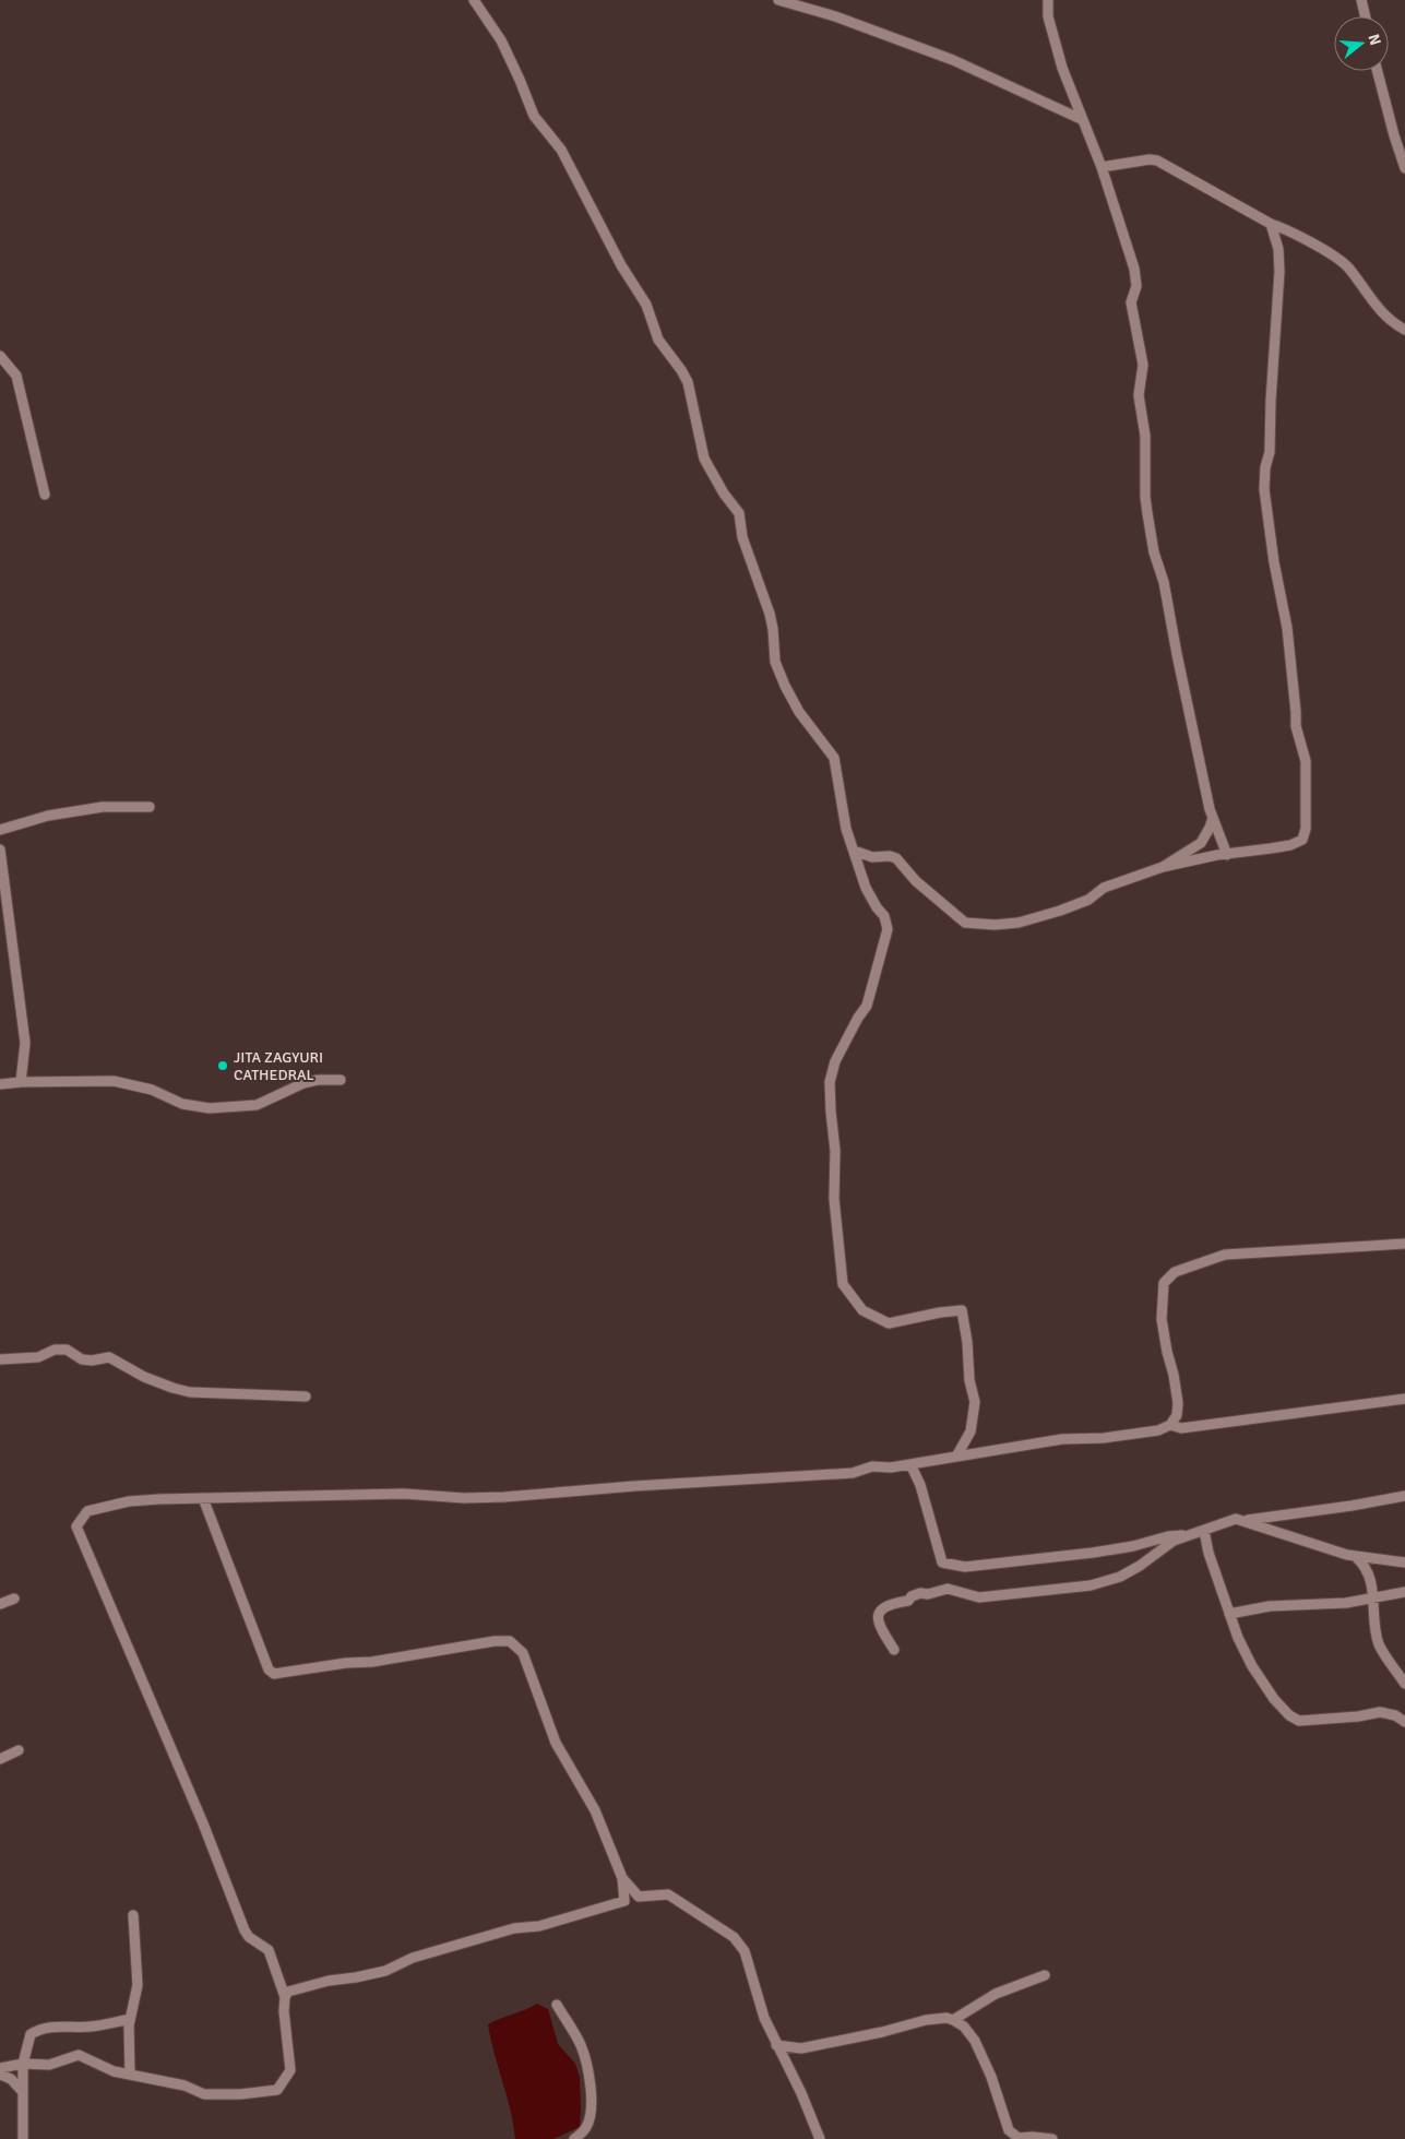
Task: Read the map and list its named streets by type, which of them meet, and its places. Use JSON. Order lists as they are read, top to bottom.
{
  "places": ["JITA ZAGYURI CATHEDRAL"],
  "north": "right"
}
